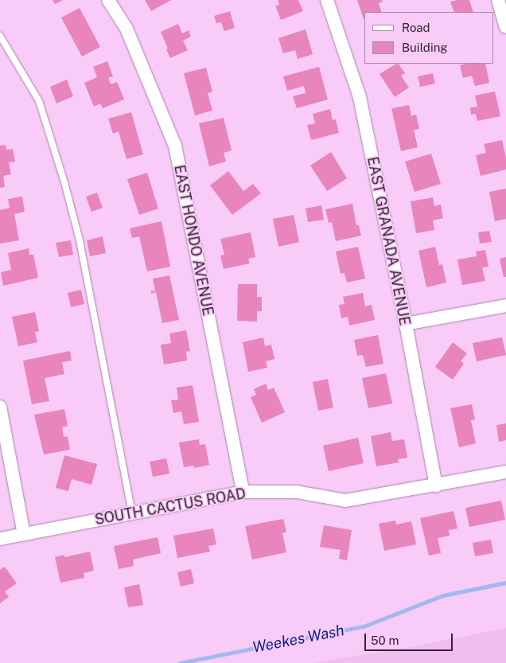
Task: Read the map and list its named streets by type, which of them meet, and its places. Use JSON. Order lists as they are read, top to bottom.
{
  "streets": {
    "street": ["EAST HONDO AVENUE", "EAST GRANADA AVENUE", "SOUTH CACTUS ROAD"]
  },
  "crossings": [
    ["EAST HONDO AVENUE", "SOUTH CACTUS ROAD"],
    ["EAST GRANADA AVENUE", "SOUTH CACTUS ROAD"]
  ],
  "water": ["Weekes Wash"],
  "legend": ["Road", "Building"],
  "scale_bar": "50 m"
}
